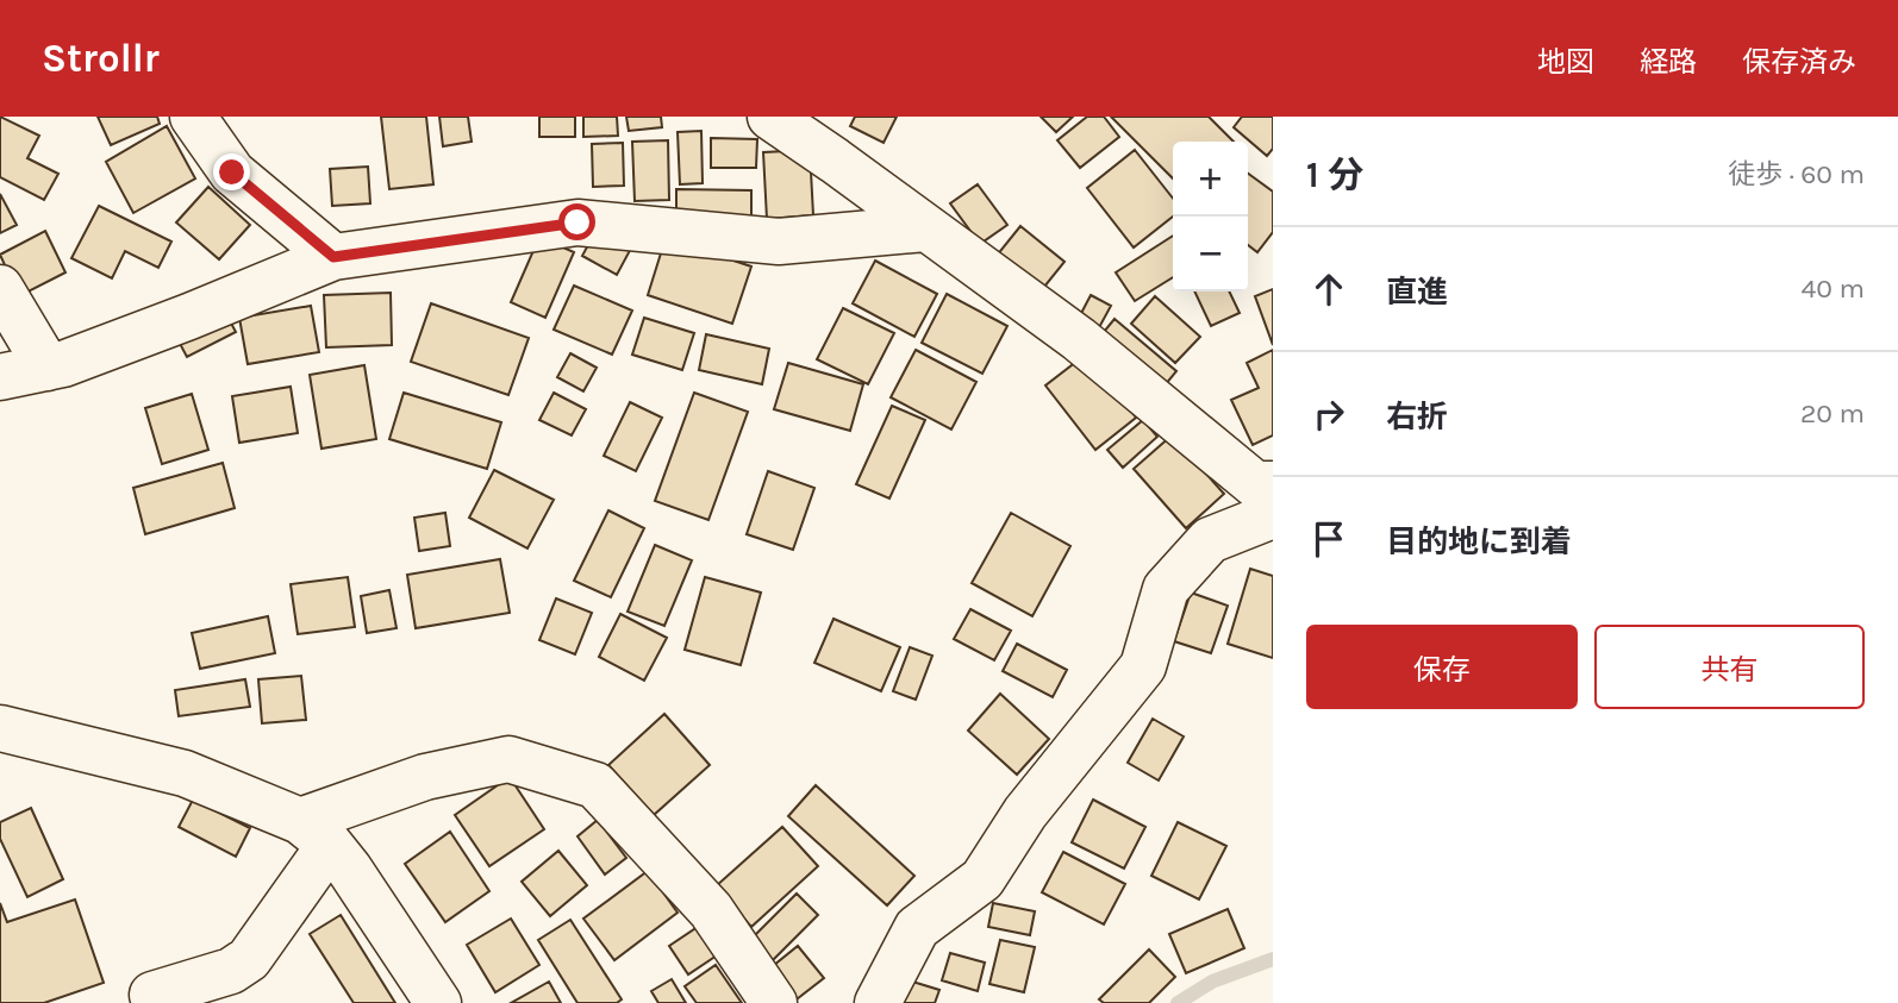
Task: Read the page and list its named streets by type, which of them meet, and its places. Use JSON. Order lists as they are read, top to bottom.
{
  "page": {
    "header": "Strollr",
    "nav": ["地図", "経路", "保存済み"],
    "heading": ["1 分", "徒歩 · 60 m"],
    "map_buttons": ["+", "−"],
    "list": [
      ["直進", "40 m"],
      ["右折", "20 m"],
      "目的地に到着"
    ],
    "buttons": ["保存", "共有"]
  }
}
